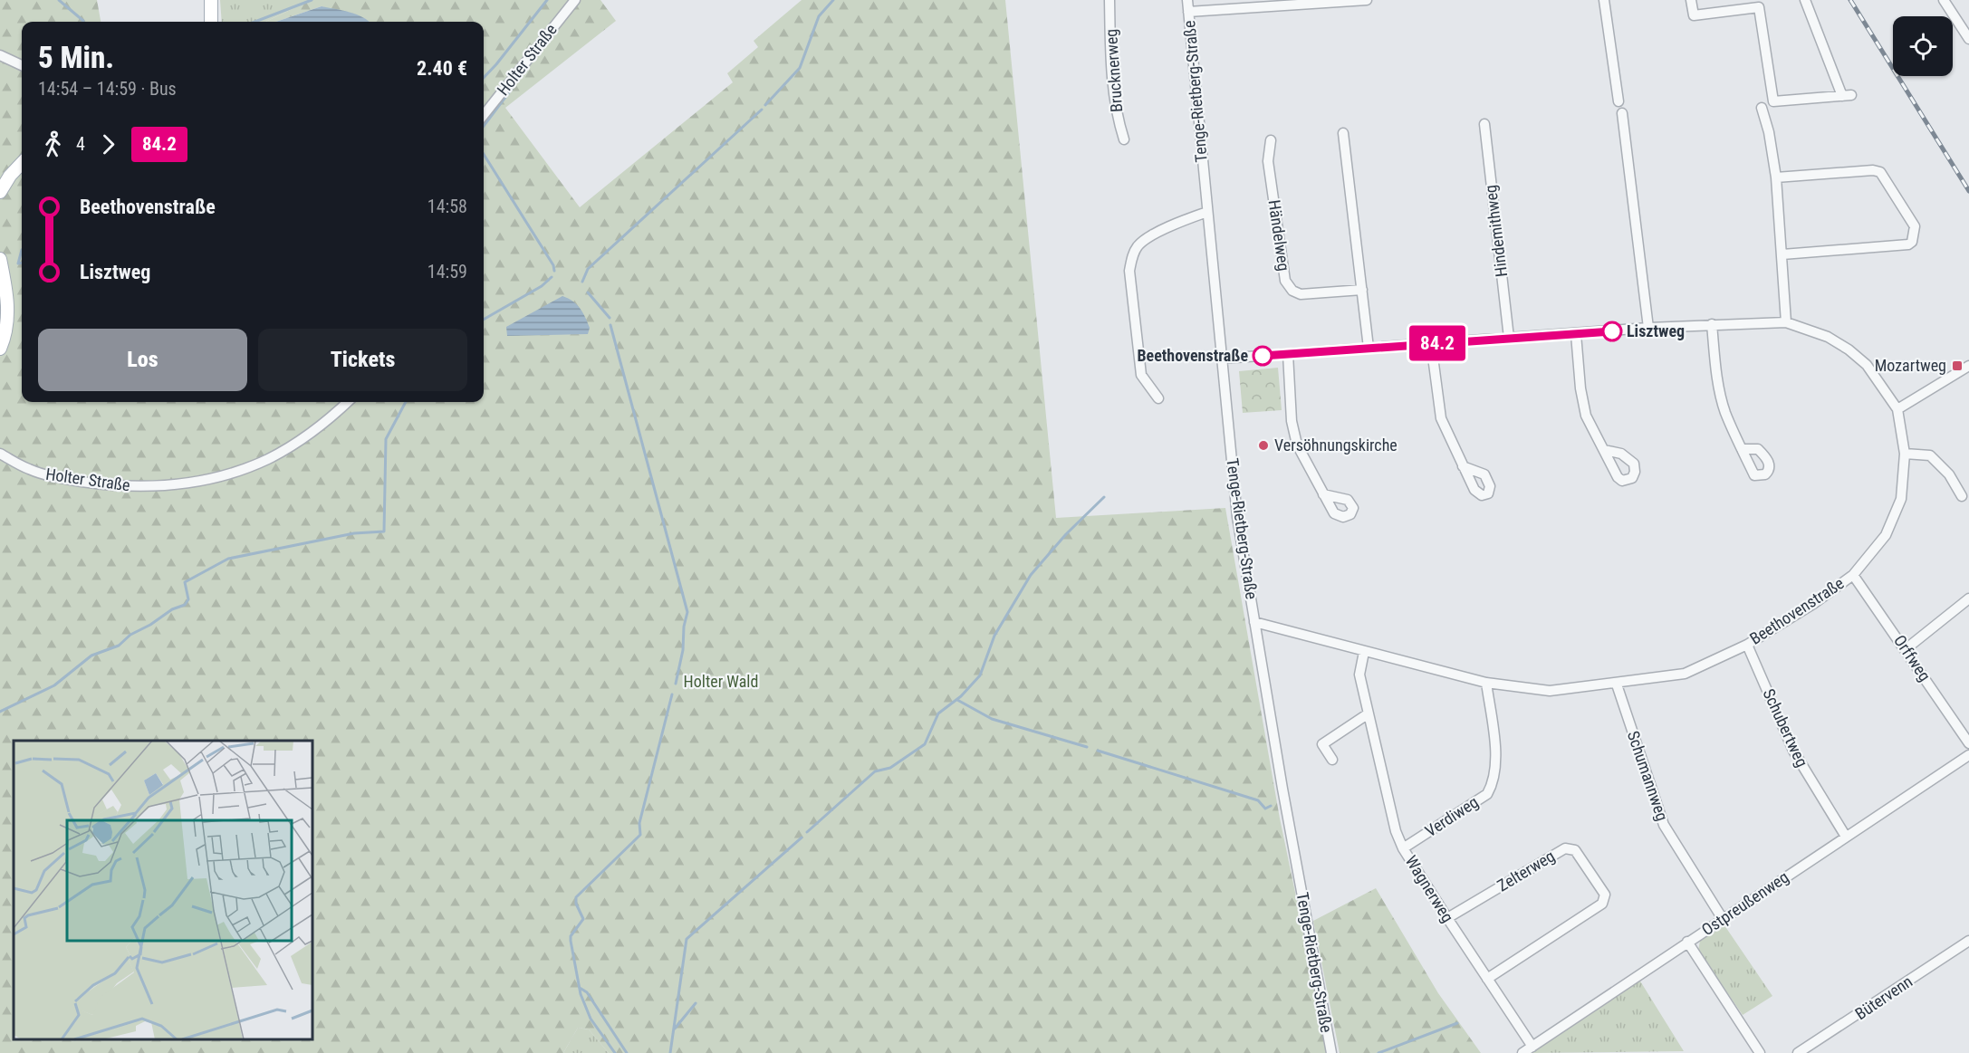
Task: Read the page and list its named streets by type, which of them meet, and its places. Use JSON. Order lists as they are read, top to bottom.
{
  "streets": {
    "street": [
      "Holter Straße",
      "Brucknerweg",
      "Tenge-Rietberg-Straße",
      "Hindemithweg",
      "Händelweg",
      "Beethovenstraße",
      "Orffweg",
      "Schubertweg",
      "Schumannweg",
      "Verdiweg",
      "Zelterweg",
      "Wagnerweg",
      "Ostpreußenweg",
      "Bütervenn"
    ]
  },
  "crossings": [
    ["Tenge-Rietberg-Straße", "Beethovenstraße"],
    ["Hindemithweg", "Beethovenstraße"],
    ["Beethovenstraße", "Orffweg"],
    ["Beethovenstraße", "Schubertweg"],
    ["Beethovenstraße", "Schumannweg"],
    ["Beethovenstraße", "Verdiweg"],
    ["Beethovenstraße", "Wagnerweg"],
    ["Schubertweg", "Ostpreußenweg"],
    ["Schumannweg", "Ostpreußenweg"],
    ["Verdiweg", "Wagnerweg"],
    ["Zelterweg", "Wagnerweg"],
    ["Wagnerweg", "Ostpreußenweg"]
  ],
  "parks": ["Holter Wald"],
  "places": {
    "other": ["Lisztweg", "Beethovenstraße", "Versöhnungskirche"],
    "transit": ["Mozartweg"]
  },
  "lines": ["bus line 84.2"],
  "page": {
    "on_map": "84.2",
    "heading": ["5 Min.", "14:54 – 14:59 · Bus", "2.40 €"],
    "legs": ["4", "84.2"],
    "list": [
      {
        "name": "Beethovenstraße",
        "value": "14:58"
      },
      {
        "name": "Lisztweg",
        "value": "14:59"
      }
    ],
    "buttons": ["Los", "Tickets"]
  }
}
